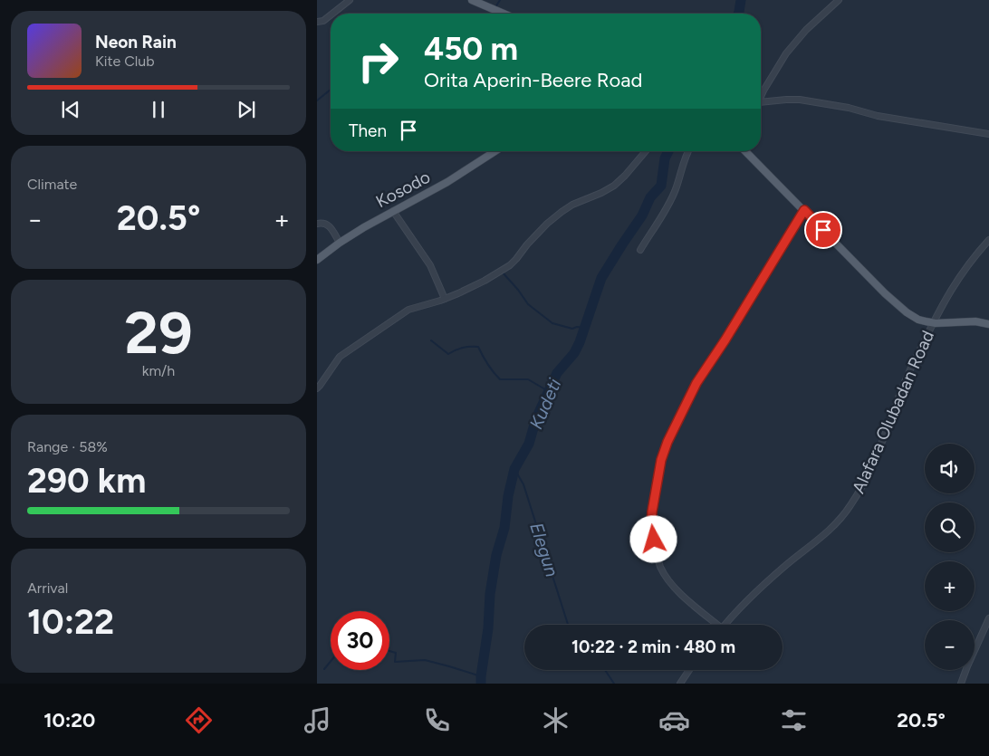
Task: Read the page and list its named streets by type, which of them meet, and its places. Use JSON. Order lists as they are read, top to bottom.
{
  "streets": {
    "main road": ["Kosodo"],
    "street": ["Alafara Olubadan Road"]
  },
  "water": ["Kudeti", "Elegun"],
  "page": {
    "turn": ["450 m", "Orita Aperin-Beere Road"],
    "song": ["Neon Rain", "Kite Club"],
    "then": "Then",
    "tile": [
      "Climate",
      ["29", "km/h"],
      ["Range · 58%", "290 km"],
      ["Arrival", "10:22"]
    ],
    "heat": ["−", "20.5°", "+"],
    "map_buttons": ["+", "−"],
    "limit": "30",
    "trip": "10:22 · 2 min · 480 m",
    "tabs": ["10:20", "20.5°"]
  }
}
